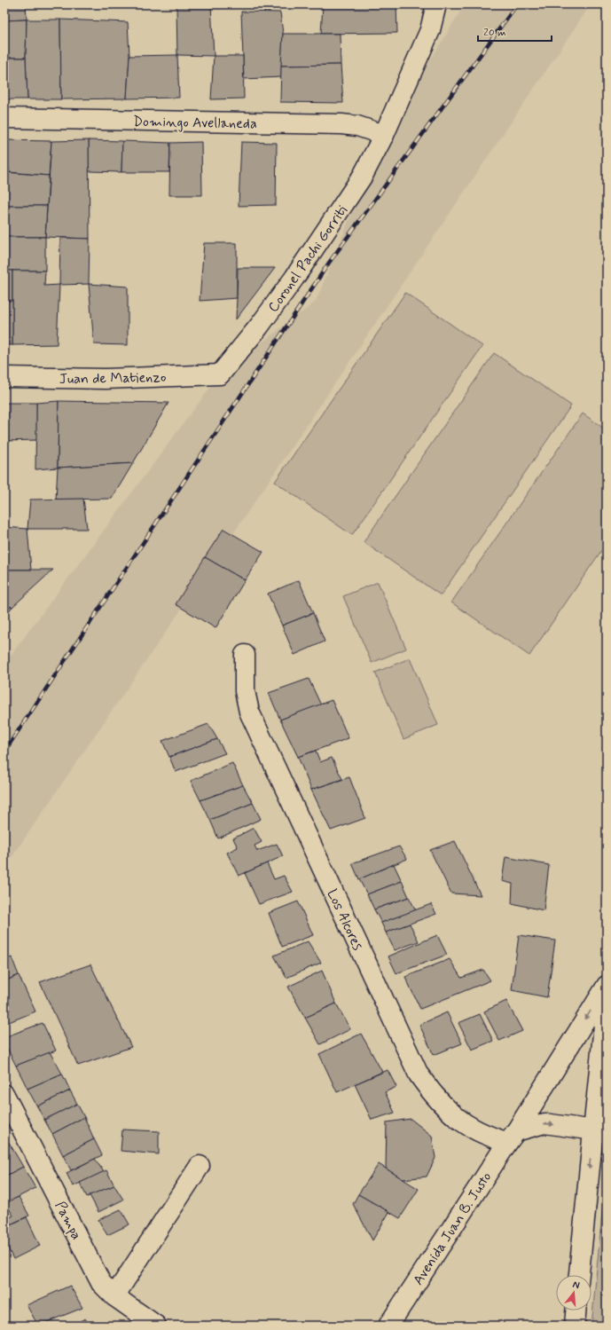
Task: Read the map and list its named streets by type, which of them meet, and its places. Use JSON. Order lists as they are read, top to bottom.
{
  "streets": {
    "street": [
      "Domingo Avellaneda",
      "Coronel Pachi Gorriti",
      "Juan de Matienzo",
      "Los Alcores",
      "Pampa",
      "Avenida Juan B. Justo"
    ]
  },
  "crossings": [
    ["Domingo Avellaneda", "Coronel Pachi Gorriti"],
    ["Coronel Pachi Gorriti", "Juan de Matienzo"],
    ["Los Alcores", "Avenida Juan B. Justo"]
  ],
  "scale_bar": "20 m",
  "north": "top"
}
